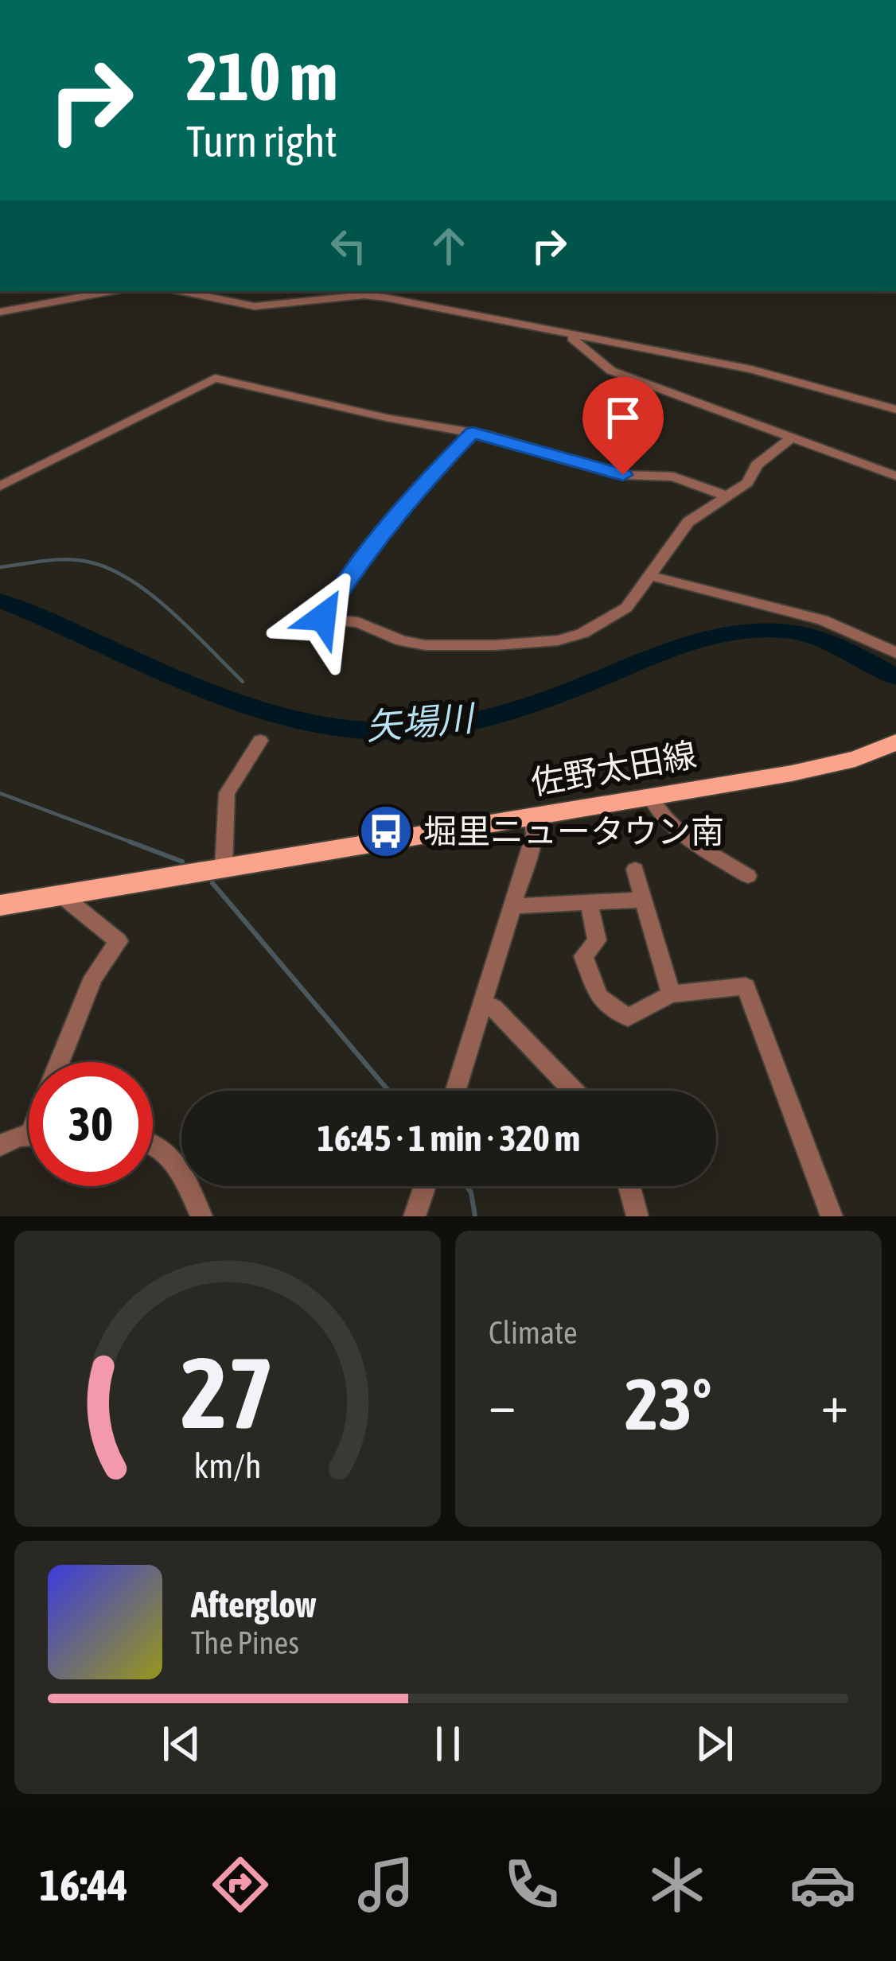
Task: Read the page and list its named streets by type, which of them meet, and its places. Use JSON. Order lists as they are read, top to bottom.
{
  "streets": {
    "main road": ["佐野太田線"]
  },
  "water": ["矢場川"],
  "places": {
    "bus stop": ["堀里ニュータウン南"]
  },
  "page": {
    "turn": ["210 m", "Turn right"],
    "limit": "30",
    "trip": "16:45 · 1 min · 320 m",
    "tile": "Climate",
    "heat": ["−", "23°", "+"],
    "song": ["Afterglow", "The Pines"],
    "tabs": "16:44",
    "gauge": ["27", "km/h"]
  }
}
